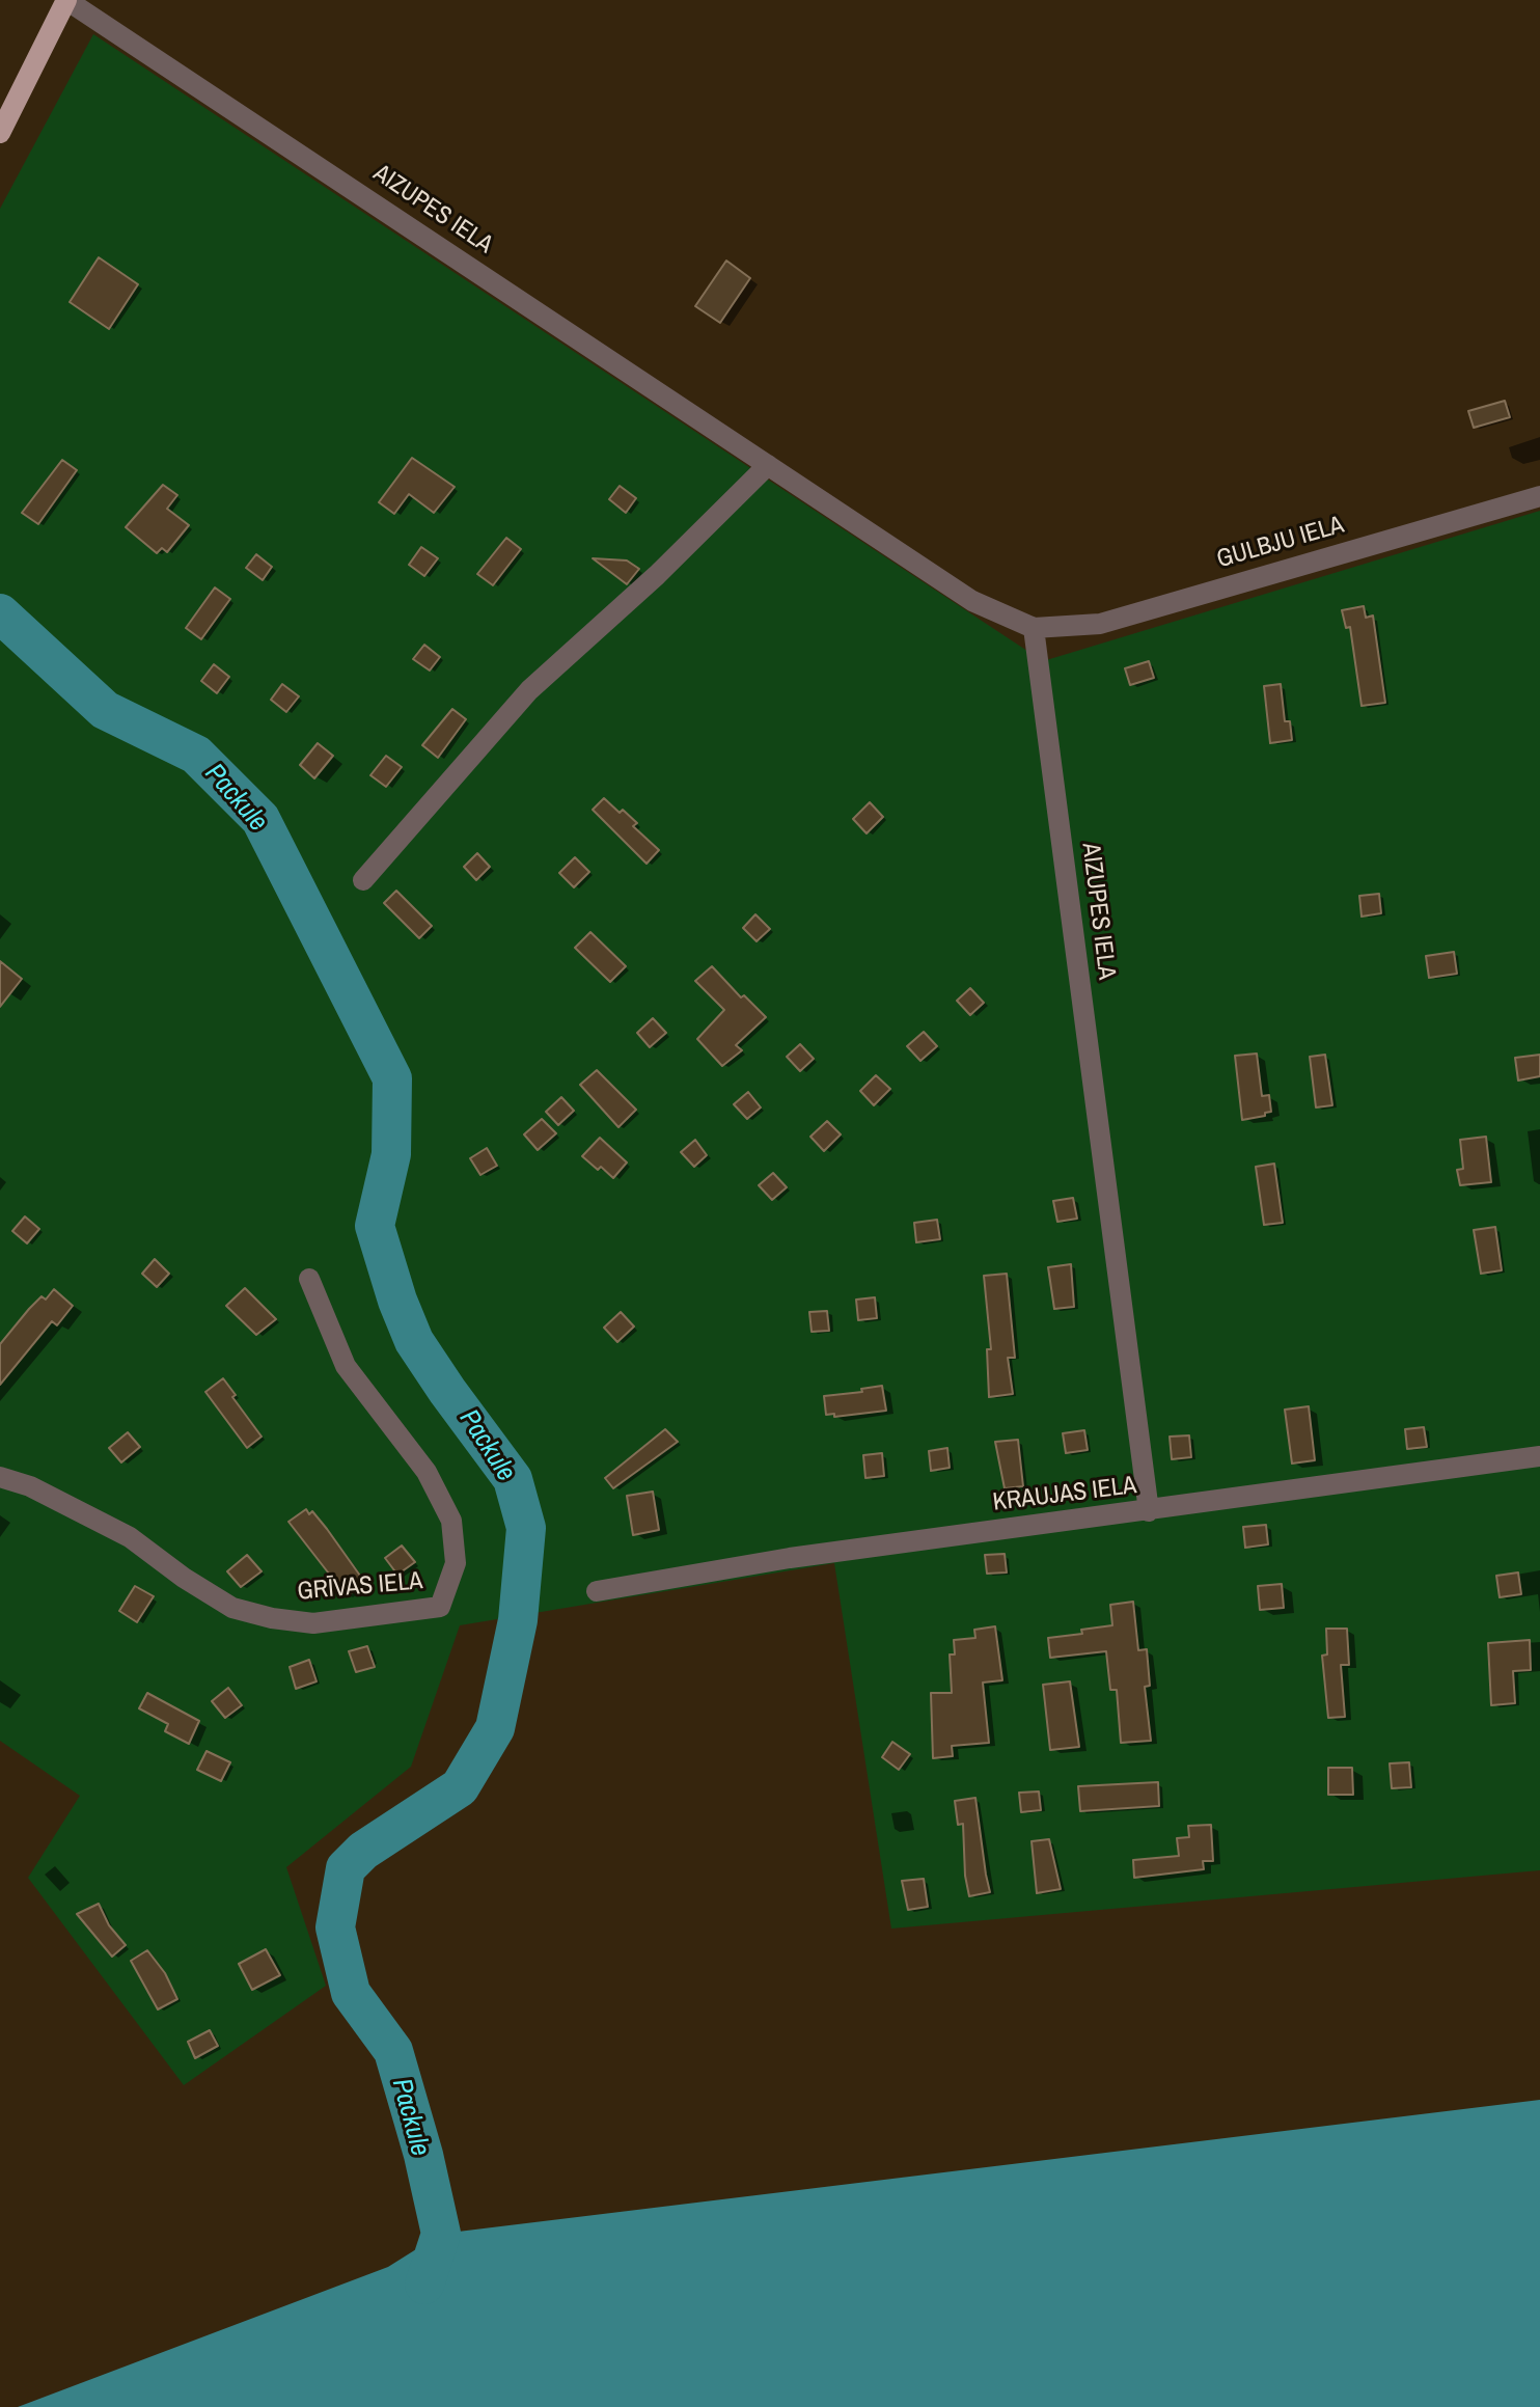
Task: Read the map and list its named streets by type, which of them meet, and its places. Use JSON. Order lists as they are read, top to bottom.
{
  "streets": {
    "street": [
      "AIZUPES IELA",
      "GULBJU IELA",
      "KRAUJAS IELA",
      "GRĪVAS IELA"
    ]
  },
  "crossings": [
    ["AIZUPES IELA", "GULBJU IELA"],
    ["AIZUPES IELA", "KRAUJAS IELA"]
  ],
  "water": ["Packule"]
}
